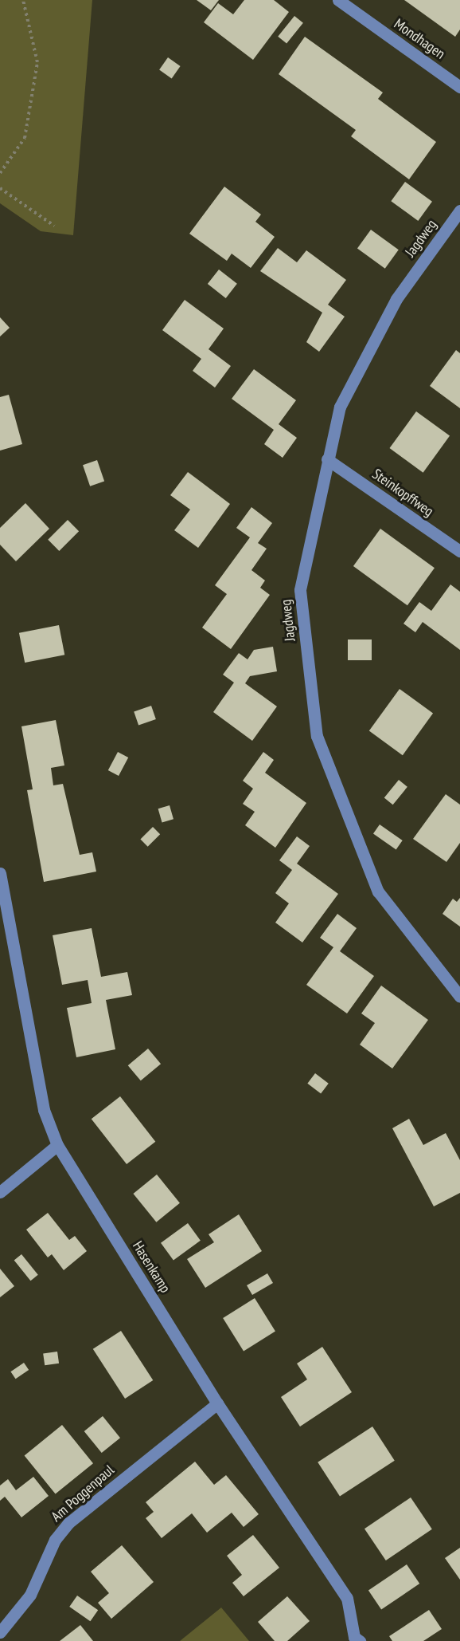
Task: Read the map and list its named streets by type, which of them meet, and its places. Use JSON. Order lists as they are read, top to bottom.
{
  "streets": {
    "street": [
      "Mondhagen",
      "Jagdweg",
      "Steinkopffweg",
      "Hasenkamp",
      "Am Poggenpaul"
    ]
  },
  "crossings": [
    ["Jagdweg", "Steinkopffweg"],
    ["Hasenkamp", "Am Poggenpaul"]
  ]
}
